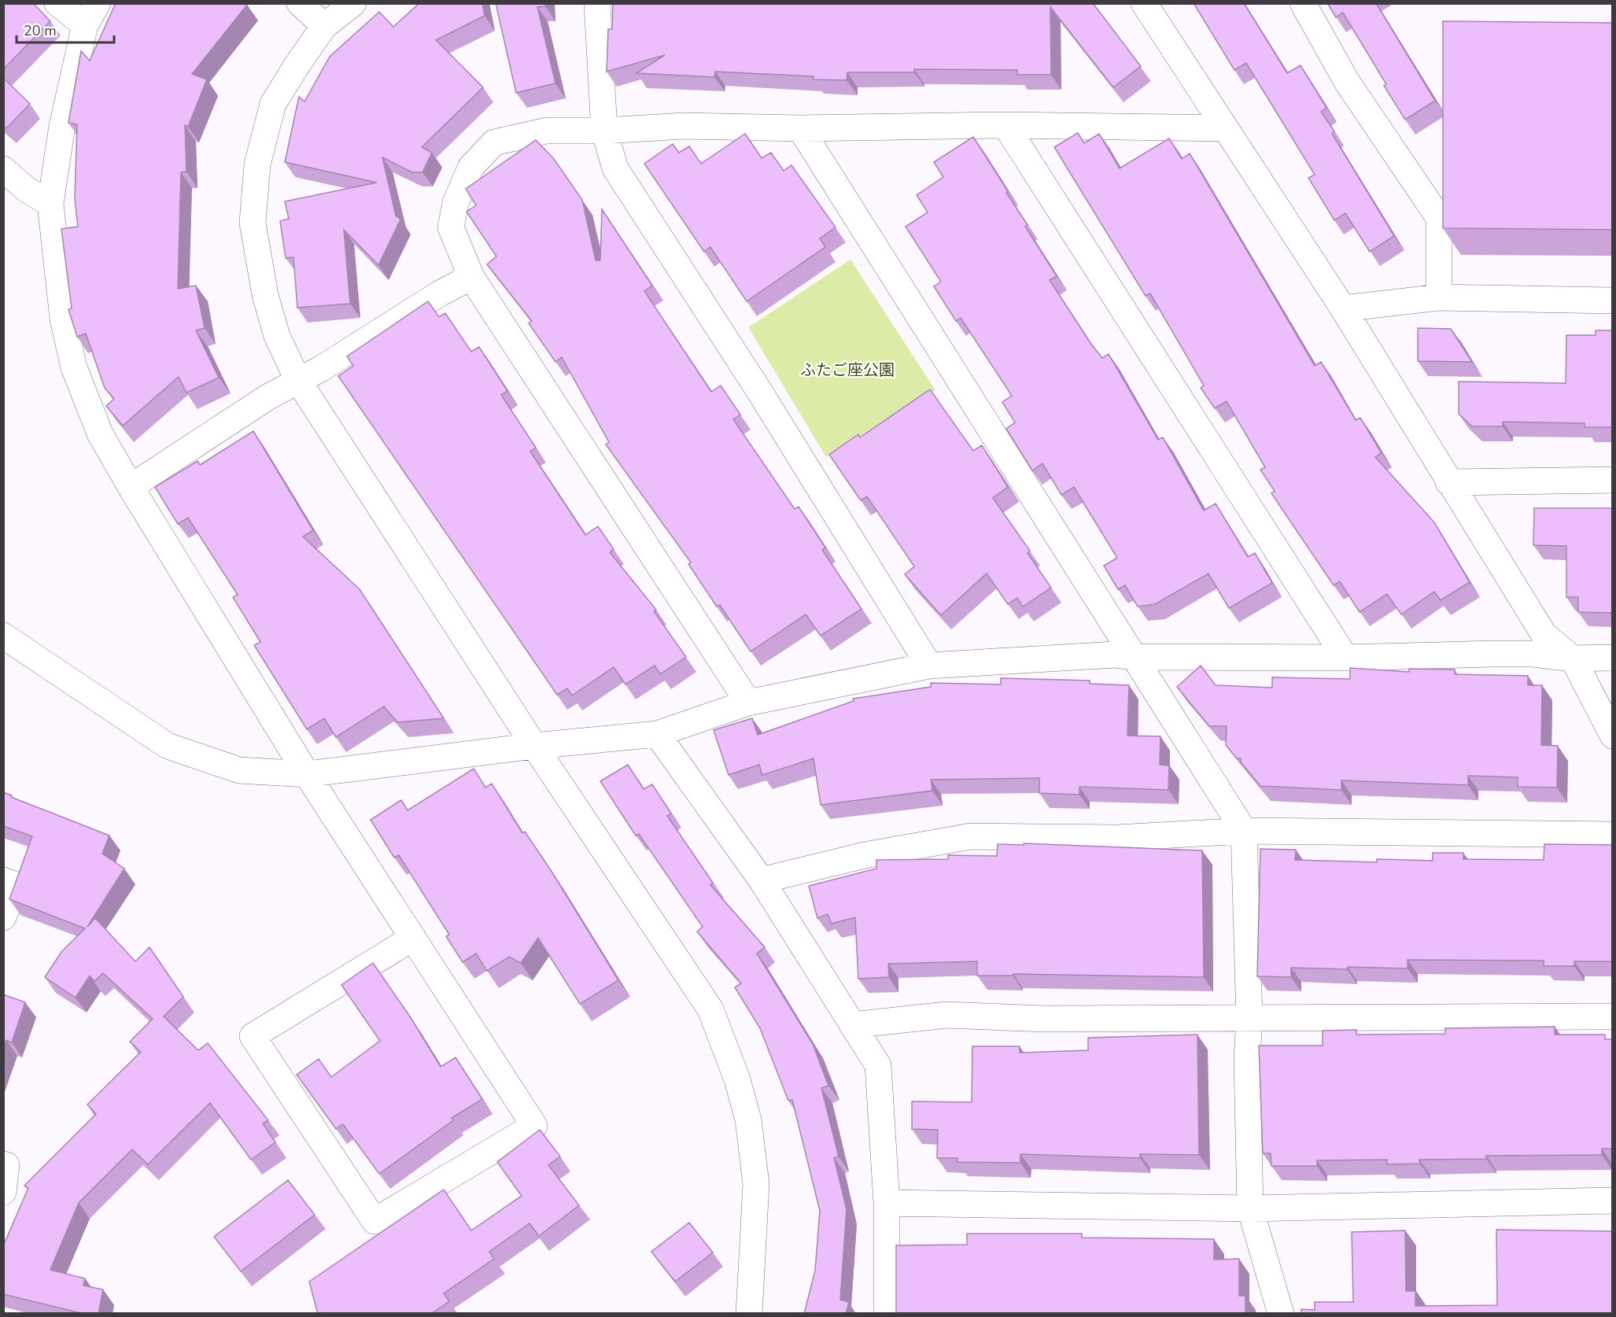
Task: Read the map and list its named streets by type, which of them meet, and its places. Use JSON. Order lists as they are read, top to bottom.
{
  "parks": ["ふたご座公園"],
  "scale_bar": "20 m"
}
